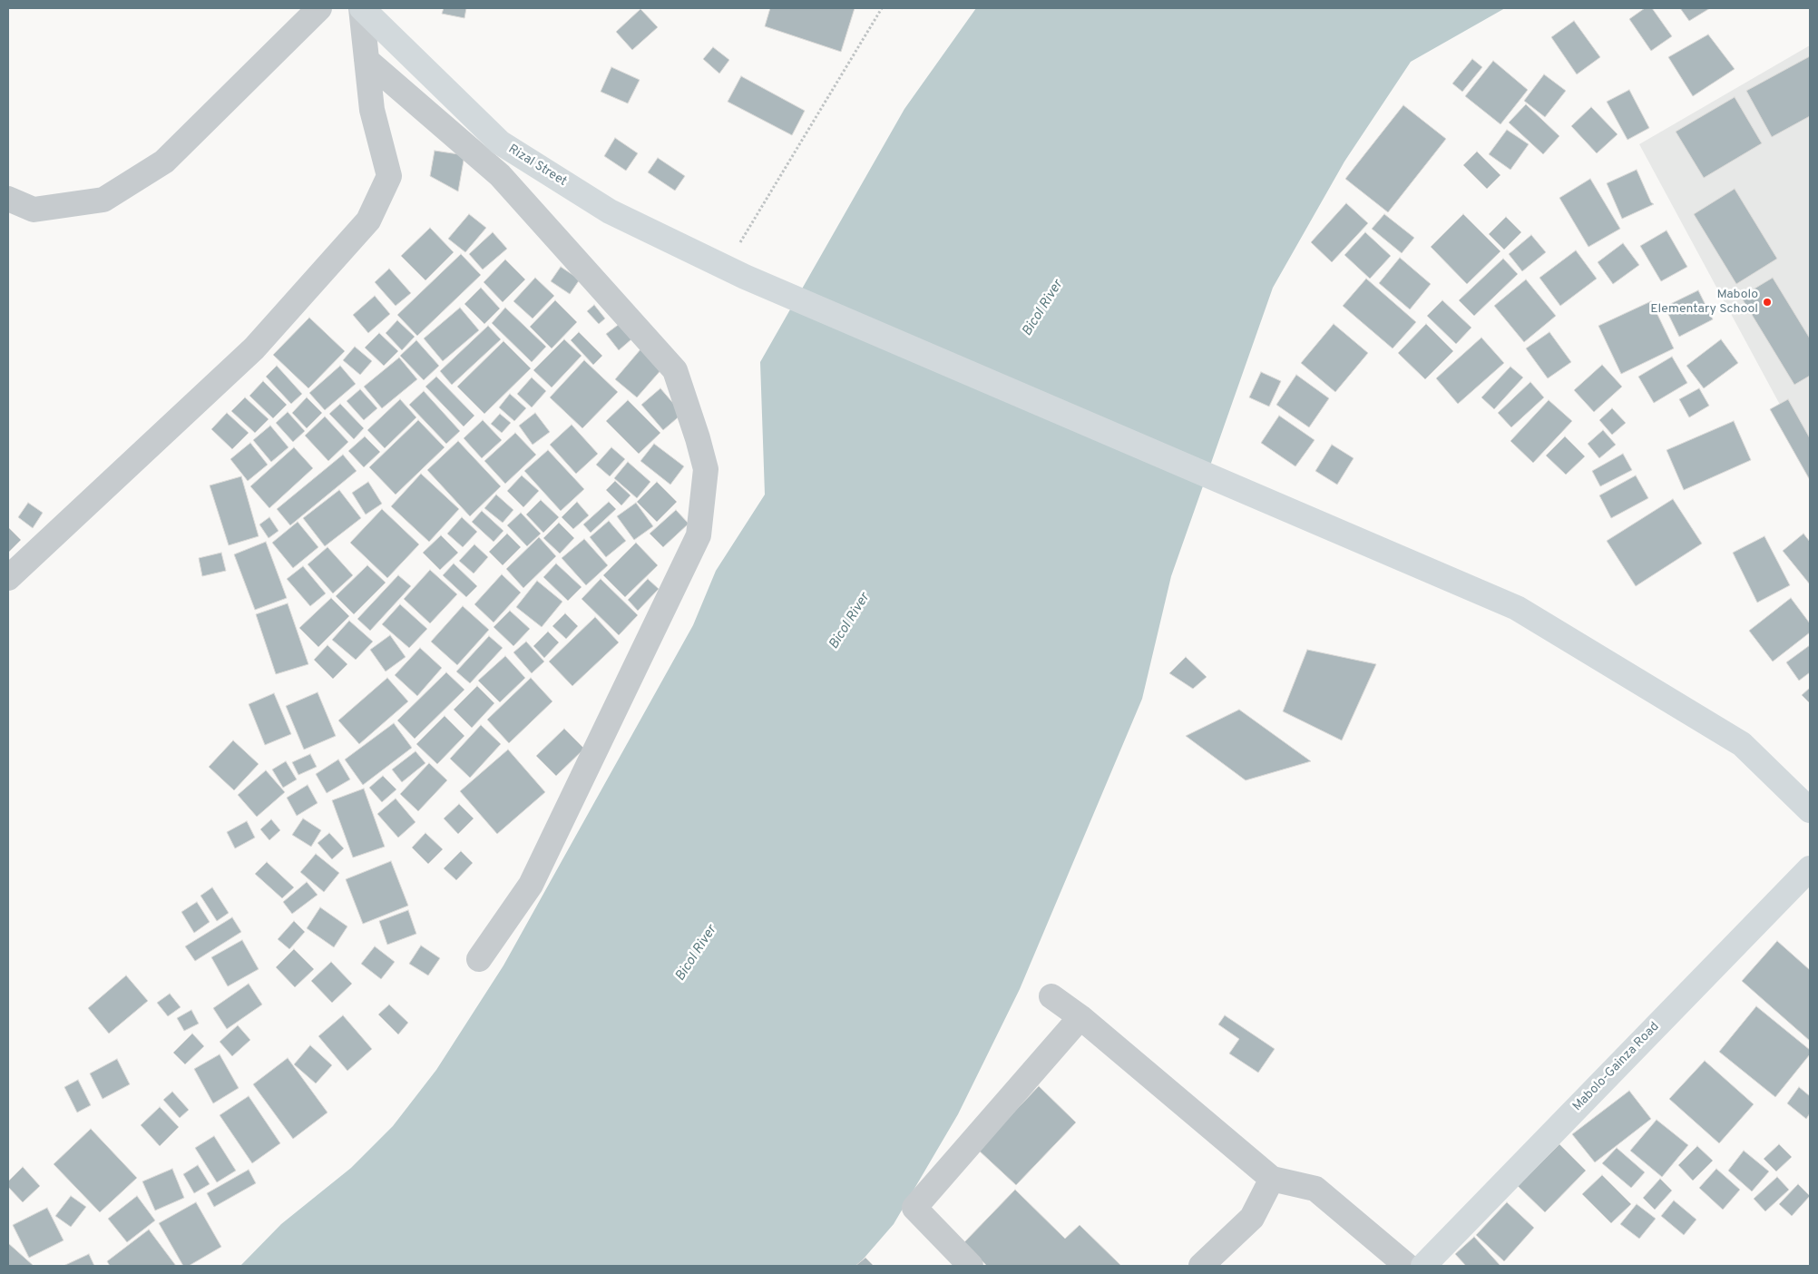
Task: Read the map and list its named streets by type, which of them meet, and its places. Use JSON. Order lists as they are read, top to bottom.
{
  "streets": {
    "main road": ["Rizal Street", "Mabolo-Gainza Road"]
  },
  "water": ["Bicol River"],
  "places": ["Mabolo Elementary School"]
}
